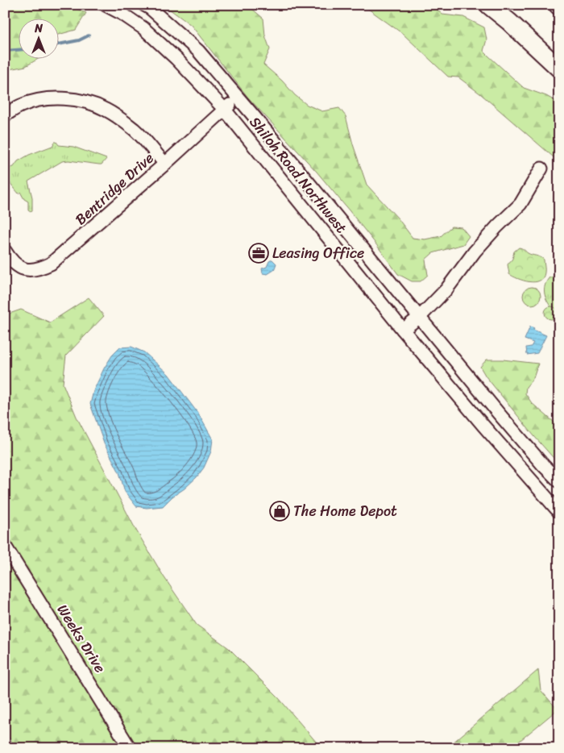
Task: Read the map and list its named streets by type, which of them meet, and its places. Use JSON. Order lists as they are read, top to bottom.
{
  "streets": {
    "street": ["Shiloh Road Northwest", "Bentridge Drive", "Weeks Drive"]
  },
  "crossings": [
    ["Shiloh Road Northwest", "Bentridge Drive"]
  ],
  "places": {
    "office": ["Leasing Office"],
    "shop": ["The Home Depot"]
  },
  "north": "top"
}
